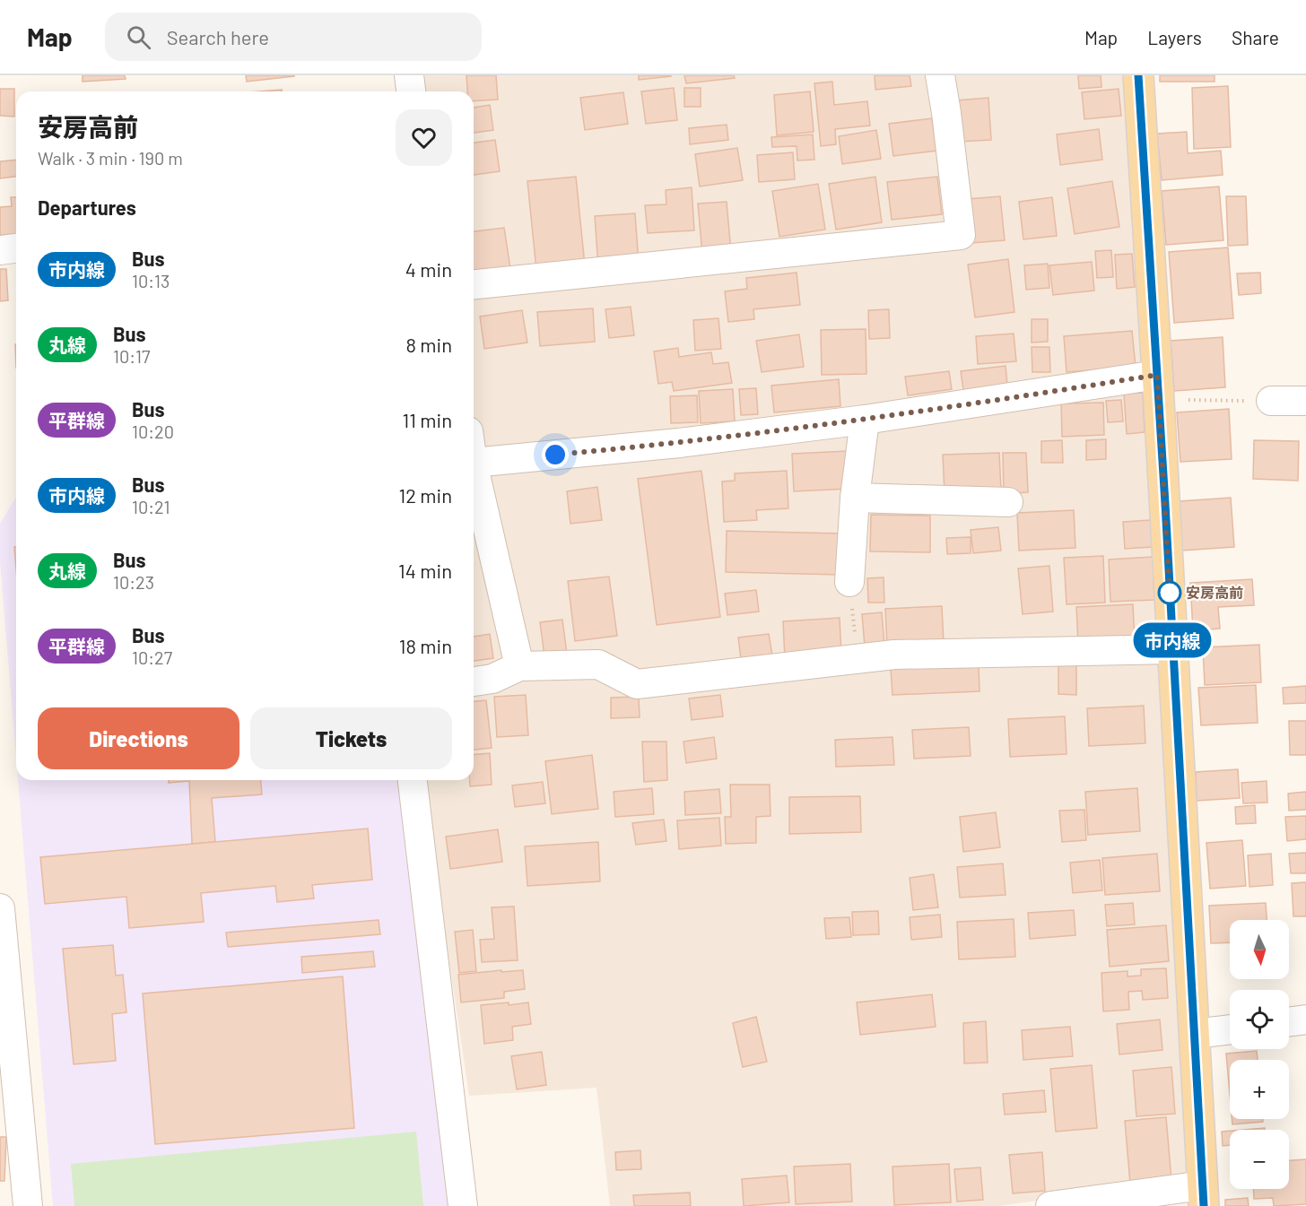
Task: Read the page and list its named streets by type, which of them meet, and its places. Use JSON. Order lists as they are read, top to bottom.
{
  "places": ["安房高前"],
  "lines": ["bus line 市内線"],
  "north": "bottom",
  "page": {
    "header": "Map",
    "search": "Search here",
    "nav": ["Map", "Layers", "Share"],
    "on_map": "市内線",
    "heading": [
      ["安房高前", "Walk · 3 min · 190 m"],
      "Departures"
    ],
    "list": [
      {
        "mark": "市内線",
        "name": "Bus",
        "note": "10:13",
        "value": "4 min"
      },
      {
        "mark": "丸線",
        "name": "Bus",
        "note": "10:17",
        "value": "8 min"
      },
      {
        "mark": "平群線",
        "name": "Bus",
        "note": "10:20",
        "value": "11 min"
      },
      {
        "mark": "市内線",
        "name": "Bus",
        "note": "10:21",
        "value": "12 min"
      },
      {
        "mark": "丸線",
        "name": "Bus",
        "note": "10:23",
        "value": "14 min"
      },
      {
        "mark": "平群線",
        "name": "Bus",
        "note": "10:27",
        "value": "18 min"
      }
    ],
    "buttons": ["Directions", "Tickets"],
    "map_buttons": ["+", "−"]
  }
}
